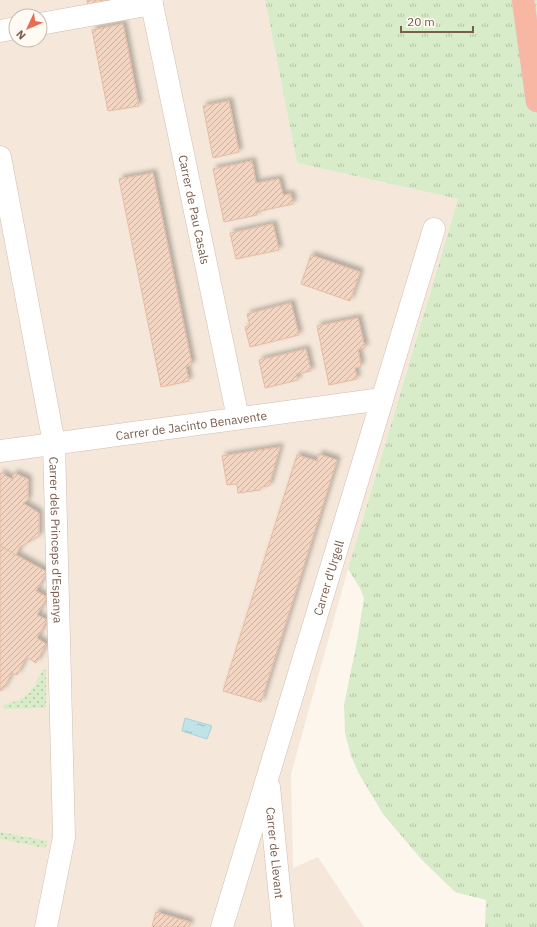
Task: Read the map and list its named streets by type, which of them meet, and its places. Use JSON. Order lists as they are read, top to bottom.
{
  "streets": {
    "street": [
      "Carrer de Pau Casals",
      "Carrer de Jacinto Benavente",
      "Carrer dels Princeps d'Espanya",
      "Carrer d'Urgell",
      "Carrer de Llevant"
    ]
  },
  "crossings": [
    ["Carrer de Pau Casals", "Carrer de Jacinto Benavente"],
    ["Carrer de Jacinto Benavente", "Carrer dels Princeps d'Espanya"],
    ["Carrer de Jacinto Benavente", "Carrer d'Urgell"],
    ["Carrer d'Urgell", "Carrer de Llevant"]
  ],
  "scale_bar": "20 m",
  "north": "bottom left"
}
